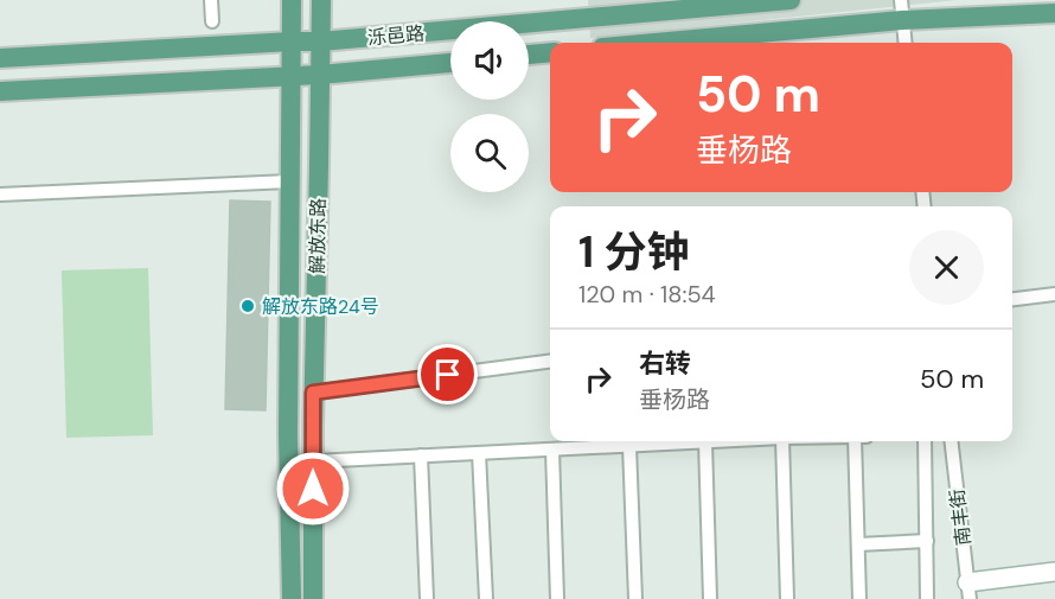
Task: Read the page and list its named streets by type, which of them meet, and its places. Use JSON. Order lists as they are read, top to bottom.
{
  "streets": {
    "main road": ["泺邑路", "解放东路"],
    "street": ["南丰街"]
  },
  "crossings": [
    ["泺邑路", "解放东路"]
  ],
  "places": ["解放东路24号"],
  "page": {
    "turn": ["50 m", "垂杨路"],
    "heading": ["1 分钟", "120 m · 18:54"],
    "list": [
      {
        "name": "右转",
        "note": "垂杨路",
        "value": "50 m"
      }
    ]
  }
}
